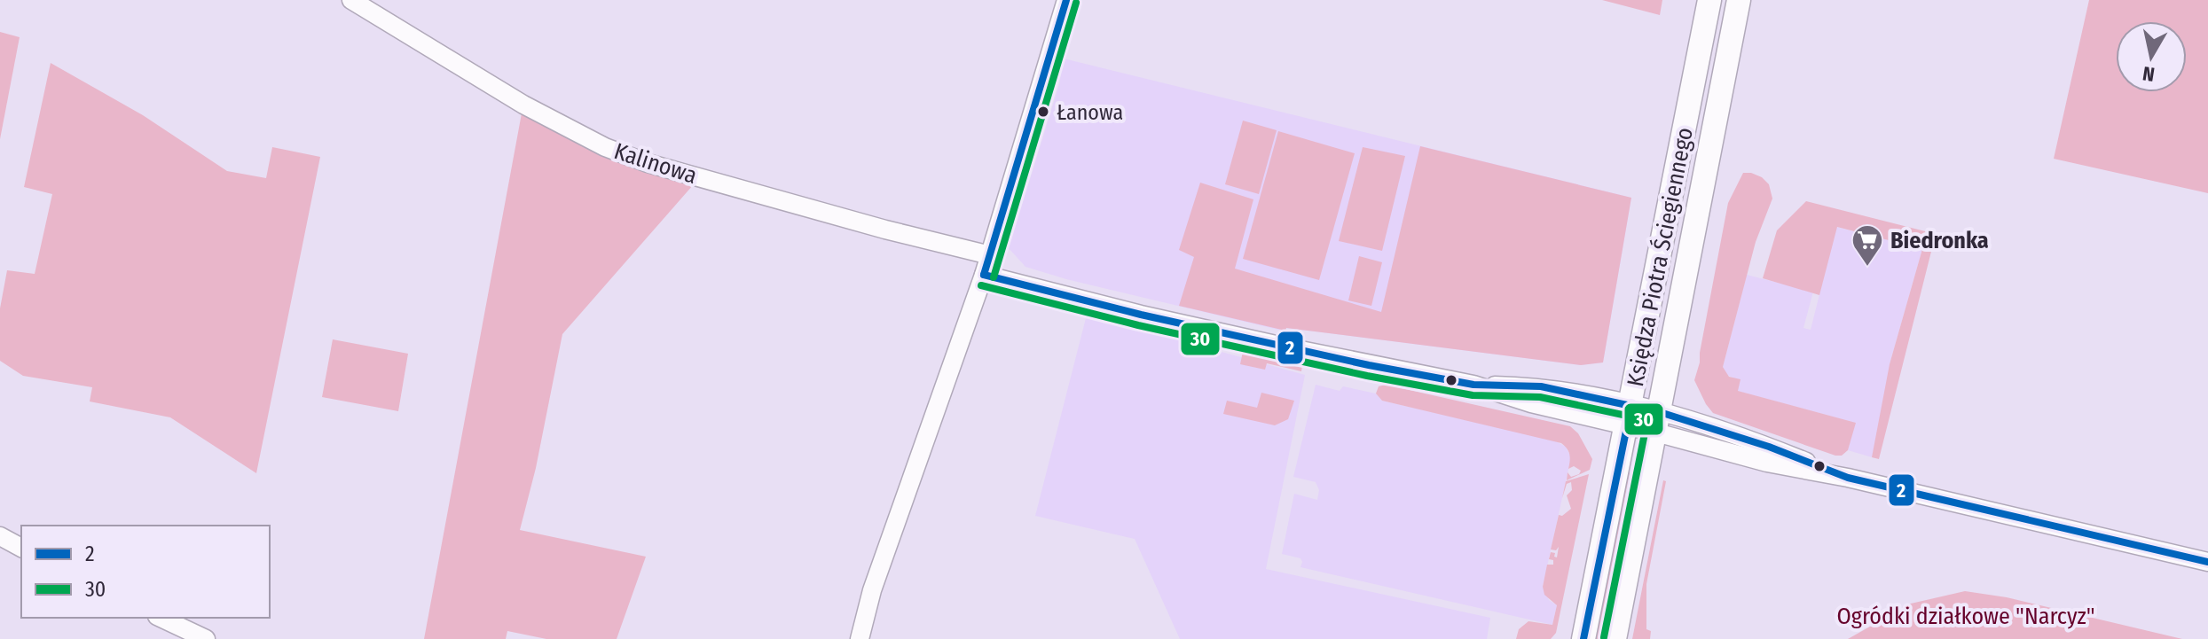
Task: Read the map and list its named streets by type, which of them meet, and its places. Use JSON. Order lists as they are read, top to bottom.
{
  "streets": {
    "main road": ["Księdza Piotra Ściegiennego"],
    "street": ["Kalinowa"]
  },
  "parks": ["Ogródki działkowe \"Narcyz\""],
  "places": {
    "other": ["Łanowa"],
    "supermarket": ["Biedronka"]
  },
  "lines": ["transit line 2", "transit line 30"],
  "legend": ["2", "30"],
  "north": "bottom"
}
